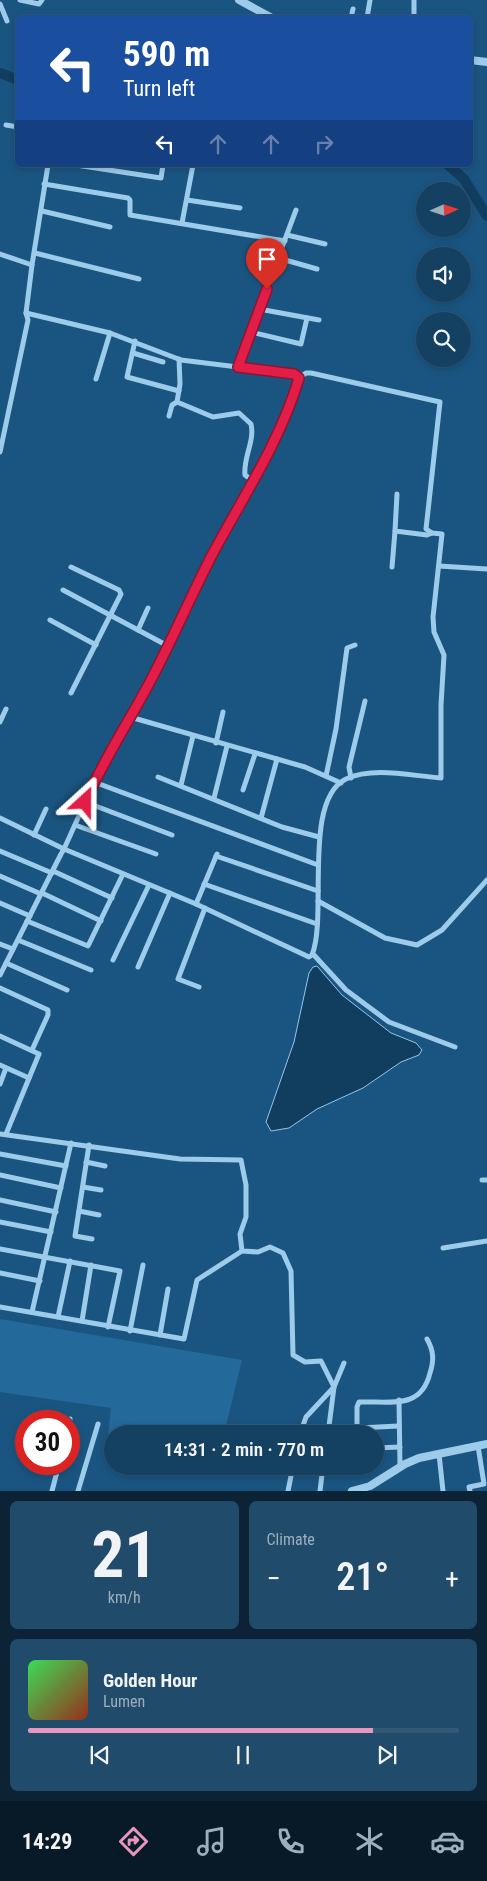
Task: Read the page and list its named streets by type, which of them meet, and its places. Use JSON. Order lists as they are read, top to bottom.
{
  "north": "right",
  "page": {
    "turn": ["590 m", "Turn left"],
    "limit": "30",
    "trip": "14:31 · 2 min · 770 m",
    "tile": [
      ["21", "km/h"],
      "Climate"
    ],
    "heat": ["−", "21°", "+"],
    "song": ["Golden Hour", "Lumen"],
    "tabs": "14:29"
  }
}
